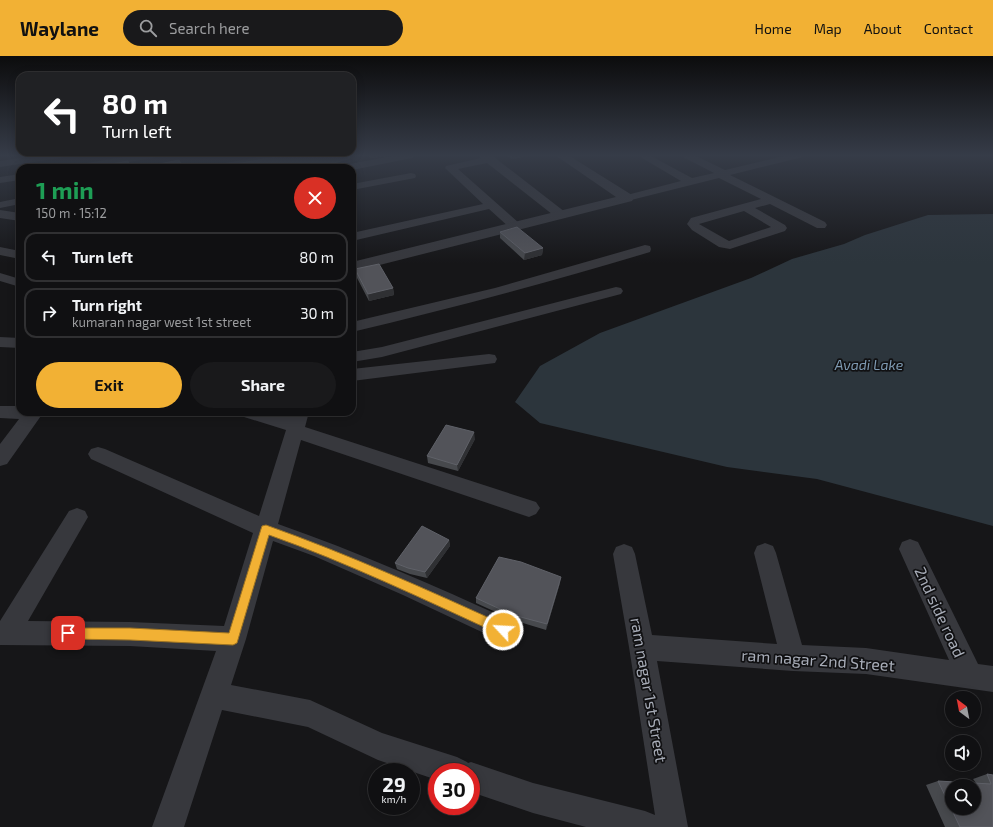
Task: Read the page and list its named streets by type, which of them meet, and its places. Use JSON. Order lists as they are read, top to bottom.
{
  "streets": {
    "street": ["2nd side road", "ram nagar 2nd Street", "ram nagar 1st Street"]
  },
  "crossings": [
    ["2nd side road", "ram nagar 2nd Street"],
    ["ram nagar 2nd Street", "ram nagar 1st Street"]
  ],
  "water": ["Avadi Lake"],
  "north": "top left",
  "page": {
    "header": "Waylane",
    "search": "Search here",
    "nav": [
      "Home",
      "Map",
      "About",
      "Contact"
    ],
    "turn": ["80 m", "Turn left"],
    "heading": ["1 min", "150 m · 15:12"],
    "list": [
      {
        "name": "Turn left",
        "value": "80 m"
      },
      {
        "name": "Turn right",
        "note": "kumaran nagar west 1st street",
        "value": "30 m"
      }
    ],
    "buttons": ["Exit", "Share"],
    "speed": "29 km/h",
    "limit": "30"
  }
}
